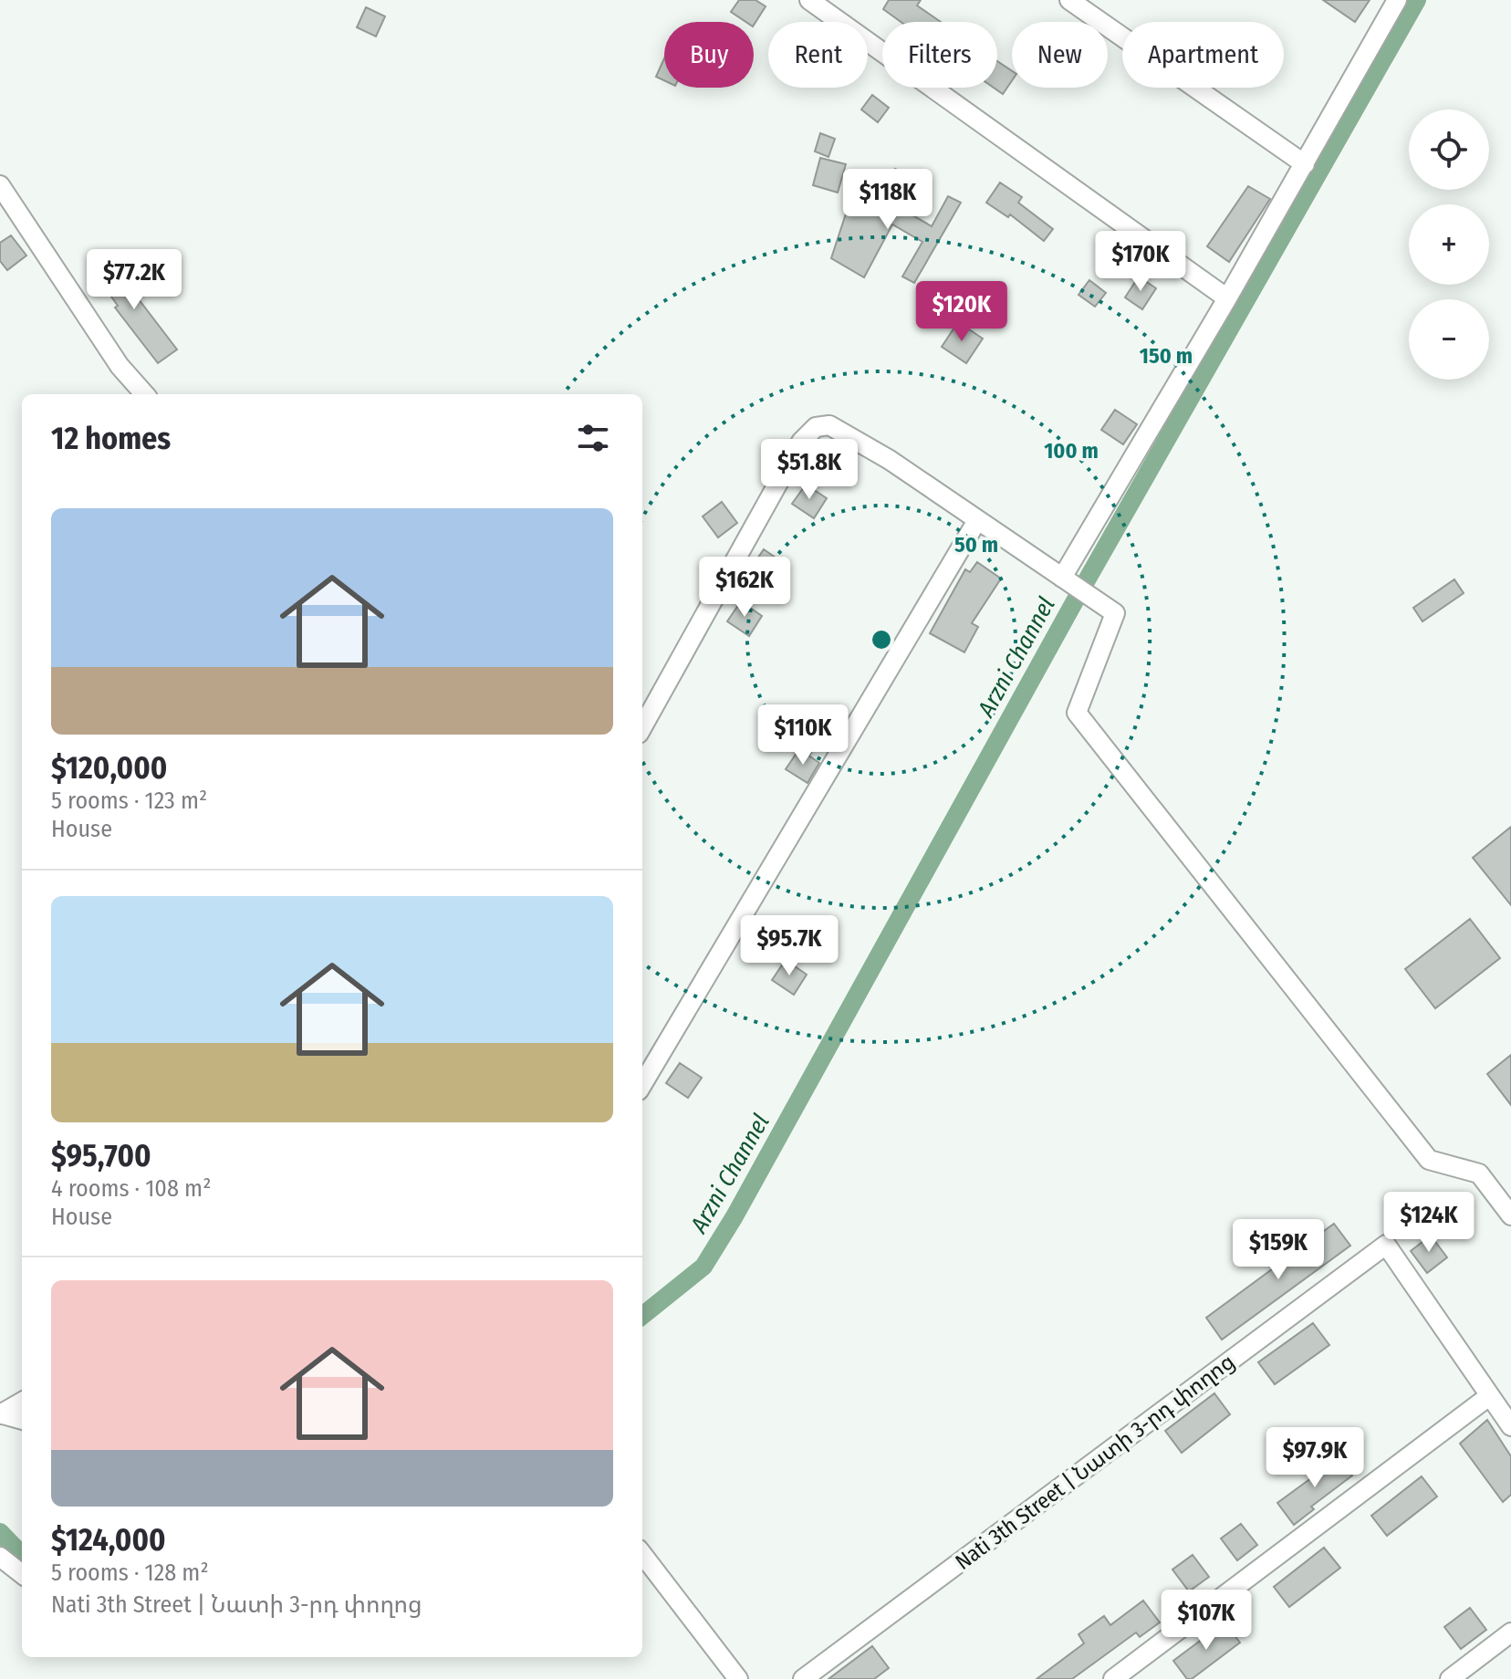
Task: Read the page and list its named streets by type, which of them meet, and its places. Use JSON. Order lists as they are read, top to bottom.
{
  "streets": {
    "street": ["Nati 3th Street | Նատի 3-րդ փողոց"]
  },
  "water": ["Arzni Channel"],
  "page": {
    "chip": [
      "Buy",
      "Rent",
      "Filters",
      "New",
      "Apartment"
    ],
    "map_buttons": ["+", "−"],
    "price": [
      "$118K",
      "$170K",
      "$77.2K",
      "$120K",
      "$51.8K",
      "$162K",
      "$110K",
      "$95.7K",
      "$124K",
      "$159K",
      "$97.9K",
      "$107K"
    ],
    "heading": "12 homes",
    "list": [
      {
        "name": "$120,000",
        "note": "5 rooms · 123 m² · House"
      },
      {
        "name": "$95,700",
        "note": "4 rooms · 108 m² · House"
      },
      {
        "name": "$124,000",
        "note": "5 rooms · 128 m² · Nati 3th Street | Նատի 3-րդ փողոց"
      }
    ]
  },
  "rings": ["150 m", "100 m", "50 m"]
}
